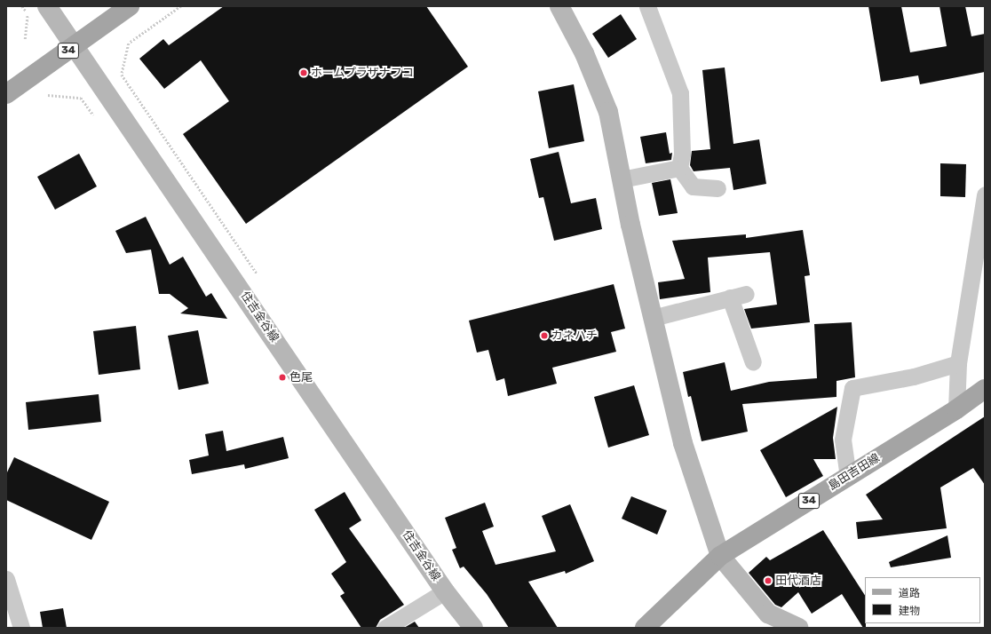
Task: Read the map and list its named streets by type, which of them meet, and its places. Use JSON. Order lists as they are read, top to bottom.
{
  "streets": {
    "main road": ["34", "住吉金谷線", "島田吉田線"]
  },
  "crossings": [
    ["34", "住吉金谷線"]
  ],
  "places": [
    "ホームプラザナフコ",
    "カネハチ",
    "色尾",
    "田代酒店"
  ],
  "legend": ["道路", "建物"]
}
